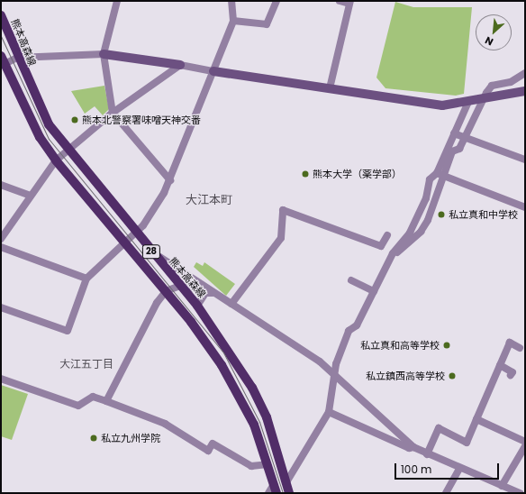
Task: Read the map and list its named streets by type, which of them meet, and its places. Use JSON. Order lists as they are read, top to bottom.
{
  "streets": {
    "main road": ["熊本高森線", "28"]
  },
  "districts": ["大江本町", "大江五丁目"],
  "places": [
    "熊本北警察署味噌天神交番",
    "熊本大学（薬学部）",
    "私立真和中学校",
    "私立真和高等学校",
    "私立鎮西高等学校",
    "私立九州学院"
  ],
  "scale_bar": "100 m",
  "north": "bottom left"
}
